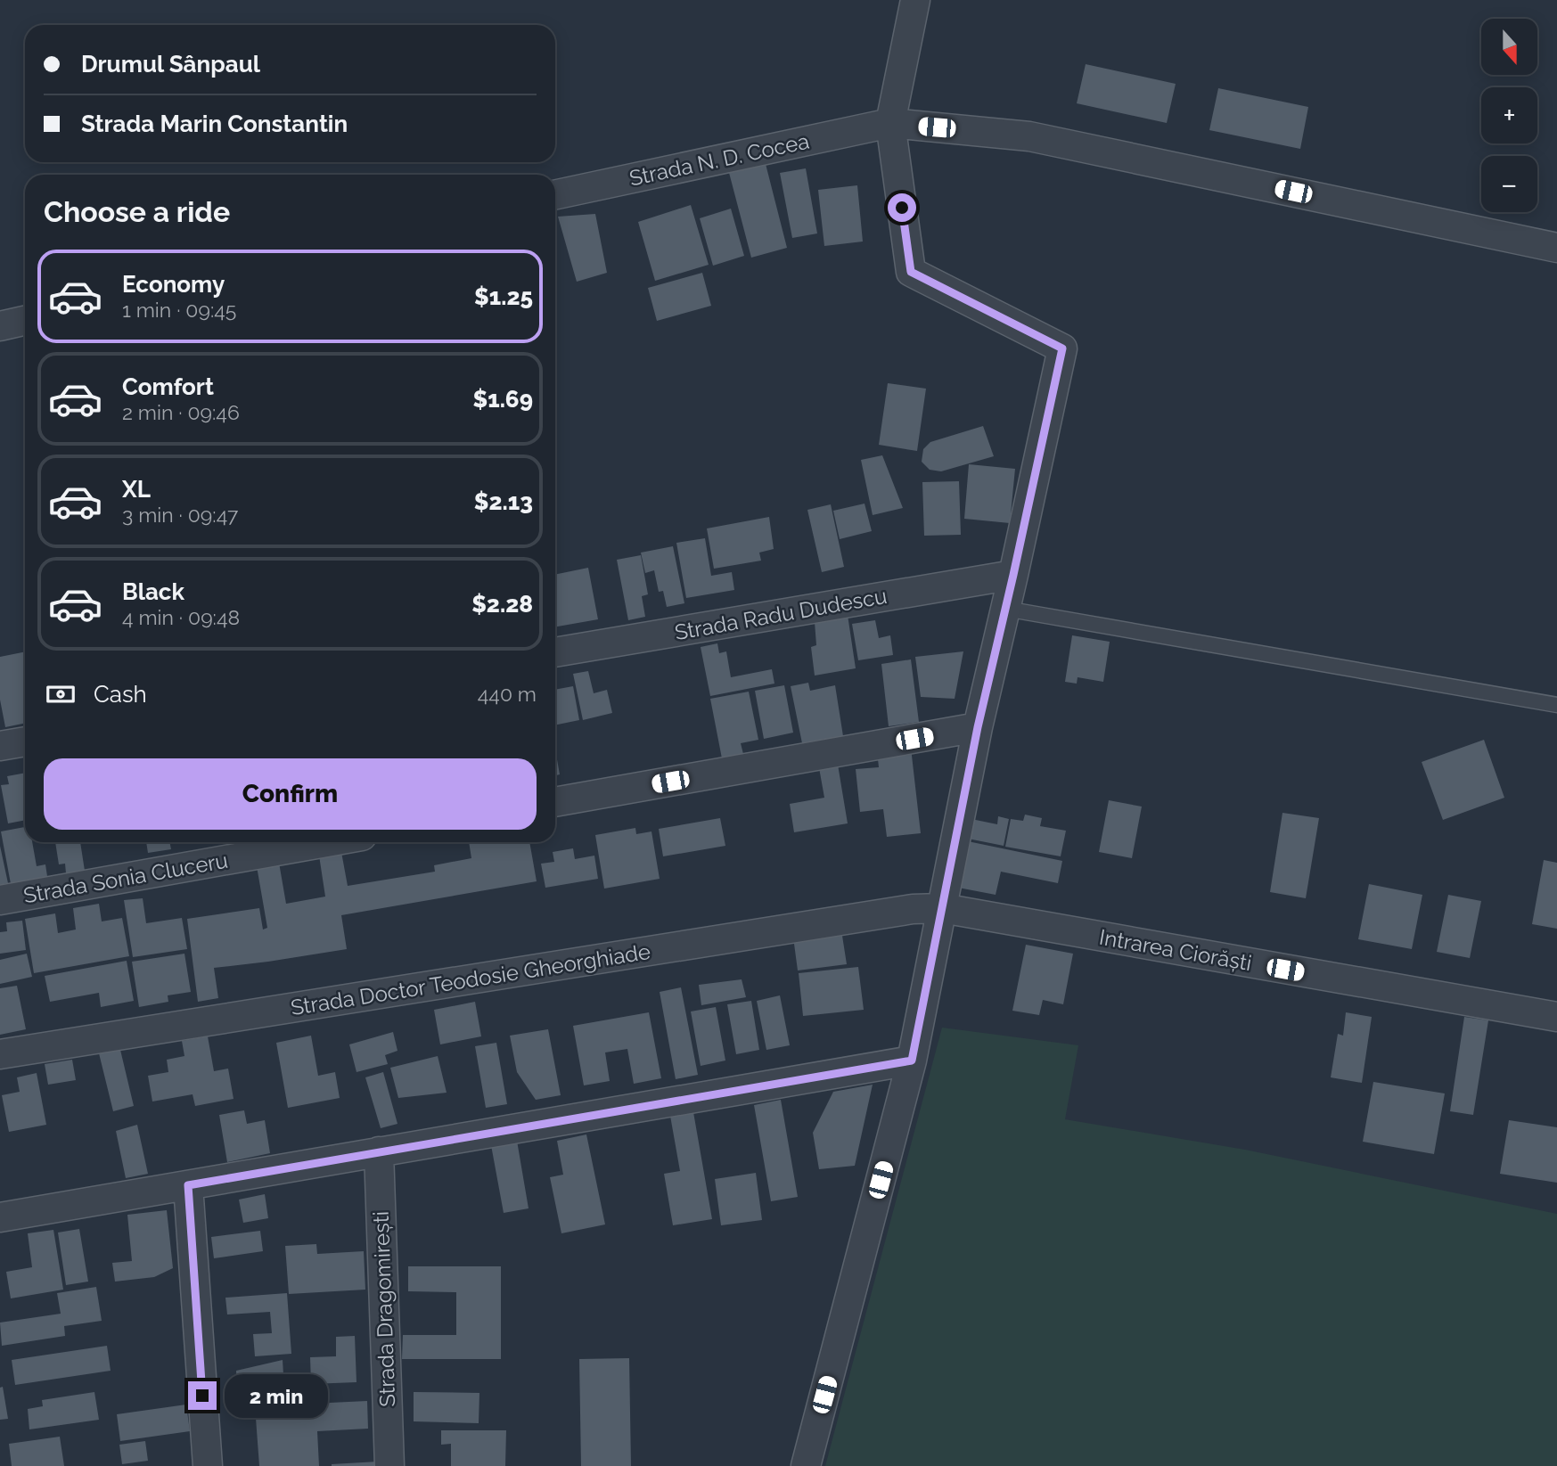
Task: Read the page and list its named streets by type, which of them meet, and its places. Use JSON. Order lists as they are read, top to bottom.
{
  "streets": {
    "street": [
      "Strada N. D. Cocea",
      "Strada Radu Dudescu",
      "Strada Sonia Cluceru",
      "Intrarea Ciorăști",
      "Strada Doctor Teodosie Gheorghiade",
      "Strada Dragomirești"
    ]
  },
  "crossings": [
    ["Intrarea Ciorăști", "Strada Doctor Teodosie Gheorghiade"]
  ],
  "north": "bottom",
  "page": {
    "map_buttons": ["+", "−"],
    "banner": ["Drumul Sânpaul", "Strada Marin Constantin"],
    "heading": "Choose a ride",
    "list": [
      {
        "name": "Economy",
        "note": "1 min · 09:45",
        "value": "$1.25"
      },
      {
        "name": "Comfort",
        "note": "2 min · 09:46",
        "value": "$1.69"
      },
      {
        "name": "XL",
        "note": "3 min · 09:47",
        "value": "$2.13"
      },
      {
        "name": "Black",
        "note": "4 min · 09:48",
        "value": "$2.28"
      }
    ],
    "pay": ["Cash", "440 m"],
    "buttons": "Confirm",
    "bubble": "2 min"
  }
}
